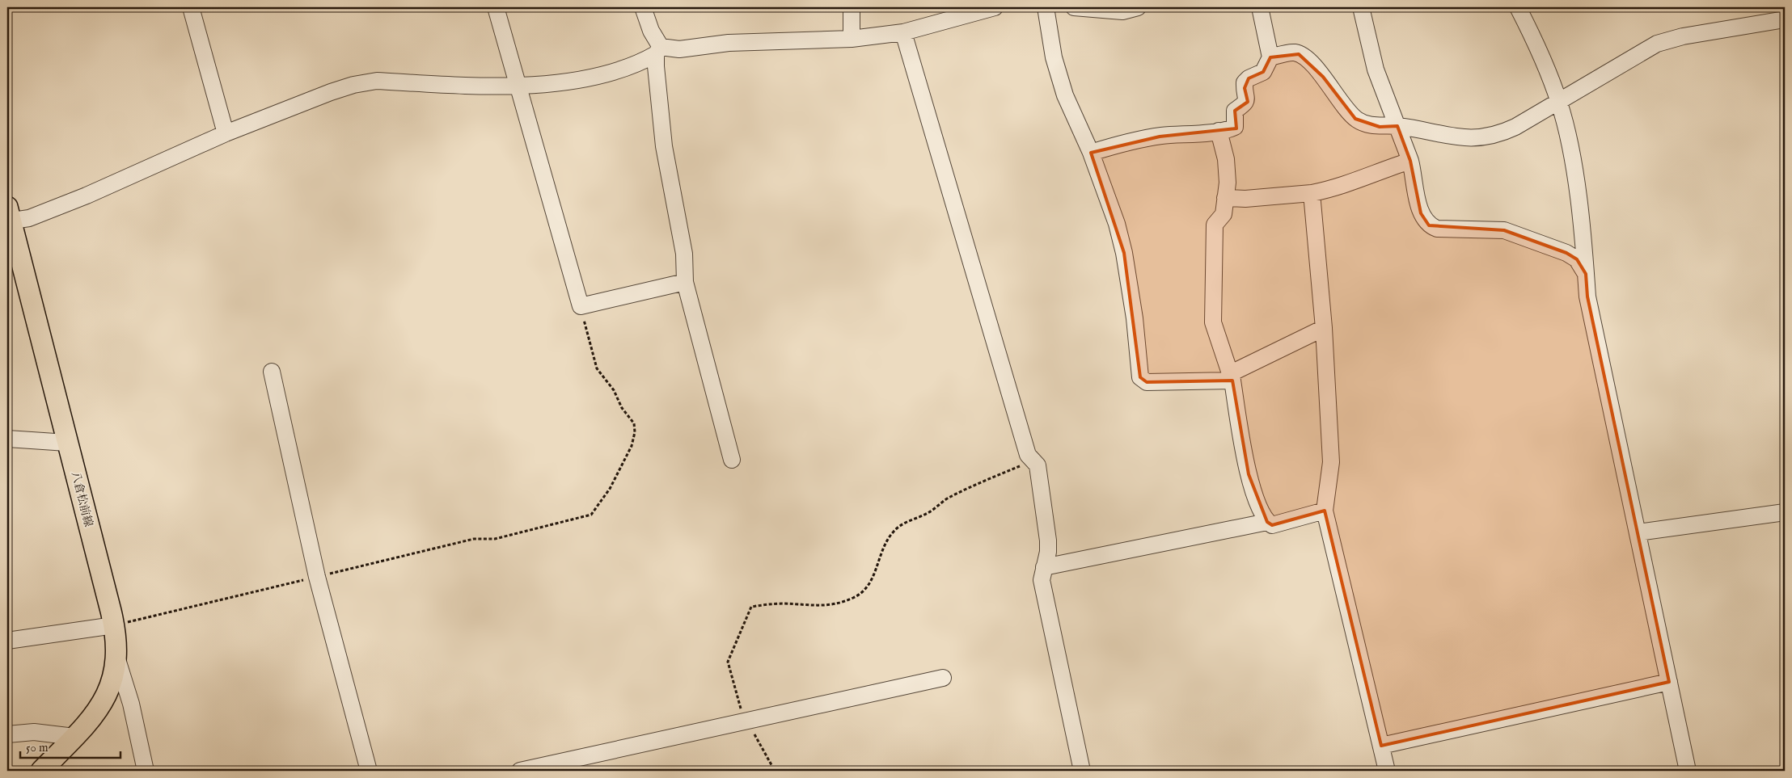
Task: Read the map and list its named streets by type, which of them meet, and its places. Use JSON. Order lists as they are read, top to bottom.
{
  "streets": {
    "main road": ["八倉松前線"]
  },
  "scale_bar": "50 m"
}
